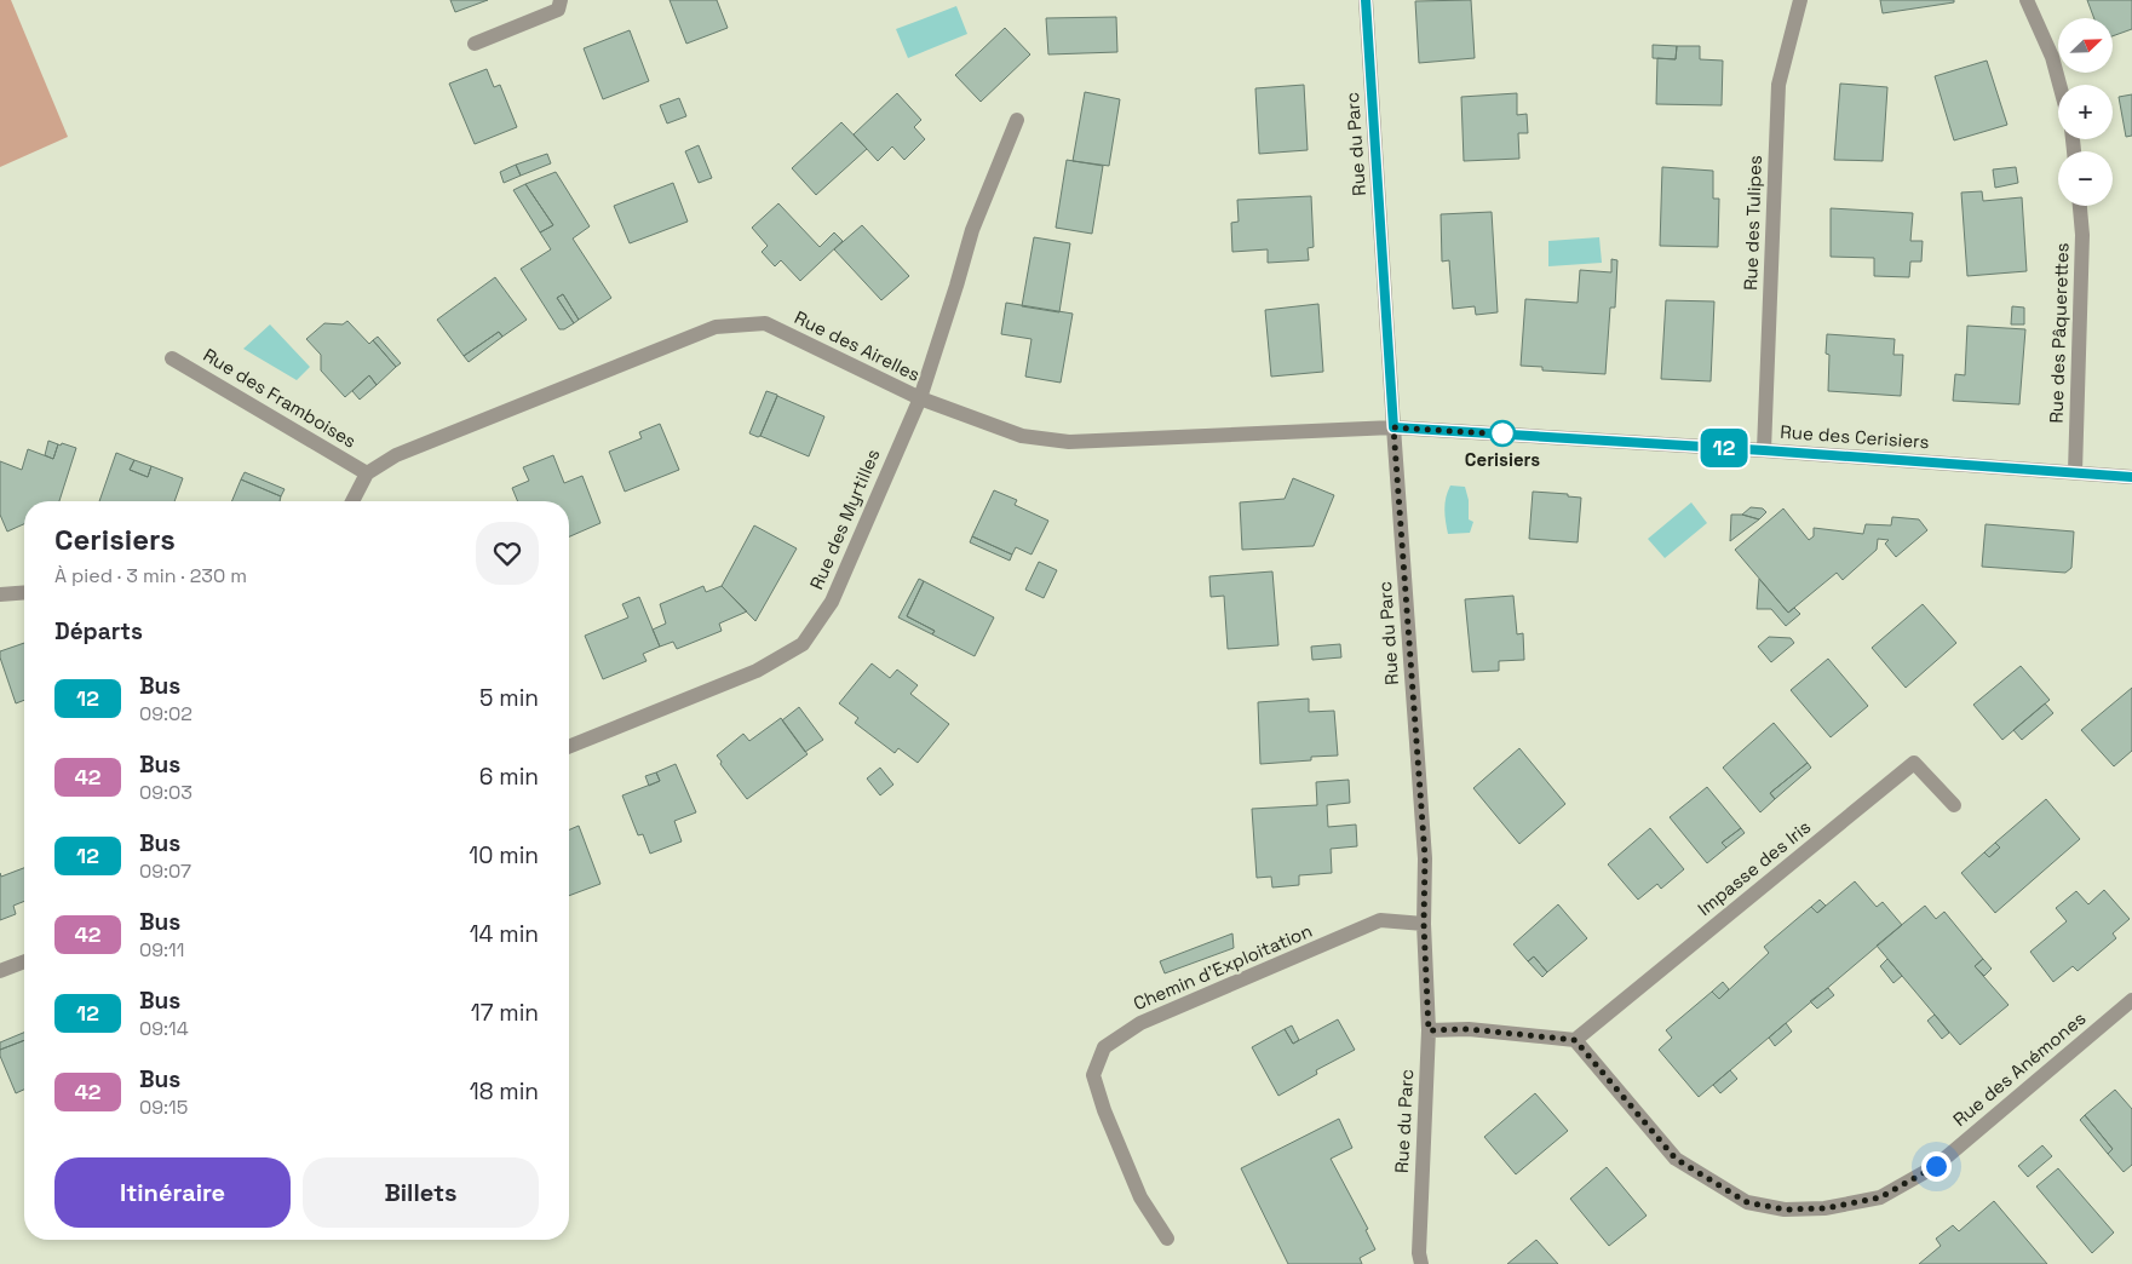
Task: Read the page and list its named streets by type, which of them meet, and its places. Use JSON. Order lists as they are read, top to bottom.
{
  "streets": {
    "street": [
      "Rue du Parc",
      "Rue des Tulipes",
      "Rue des Pâquerettes",
      "Rue des Airelles",
      "Rue des Framboises",
      "Rue des Cerisiers",
      "Rue des Myrtilles",
      "Impasse des Iris",
      "Chemin d'Exploitation",
      "Rue des Anémones"
    ]
  },
  "crossings": [
    ["Rue du Parc", "Rue des Airelles"],
    ["Rue du Parc", "Rue des Cerisiers"],
    ["Rue du Parc", "Chemin d'Exploitation"],
    ["Rue des Tulipes", "Rue des Cerisiers"],
    ["Rue des Pâquerettes", "Rue des Cerisiers"],
    ["Rue des Airelles", "Rue des Framboises"],
    ["Rue des Airelles", "Rue des Cerisiers"],
    ["Rue des Airelles", "Rue des Myrtilles"],
    ["Impasse des Iris", "Rue des Anémones"]
  ],
  "places": ["Cerisiers"],
  "lines": ["bus line 12"],
  "north": "top right",
  "page": {
    "on_map": "12",
    "map_buttons": ["+", "−"],
    "heading": [
      ["Cerisiers", "À pied · 3 min · 230 m"],
      "Départs"
    ],
    "list": [
      {
        "mark": "12",
        "name": "Bus",
        "note": "09:02",
        "value": "5 min"
      },
      {
        "mark": "42",
        "name": "Bus",
        "note": "09:03",
        "value": "6 min"
      },
      {
        "mark": "12",
        "name": "Bus",
        "note": "09:07",
        "value": "10 min"
      },
      {
        "mark": "42",
        "name": "Bus",
        "note": "09:11",
        "value": "14 min"
      },
      {
        "mark": "12",
        "name": "Bus",
        "note": "09:14",
        "value": "17 min"
      },
      {
        "mark": "42",
        "name": "Bus",
        "note": "09:15",
        "value": "18 min"
      }
    ],
    "buttons": ["Itinéraire", "Billets"]
  }
}
